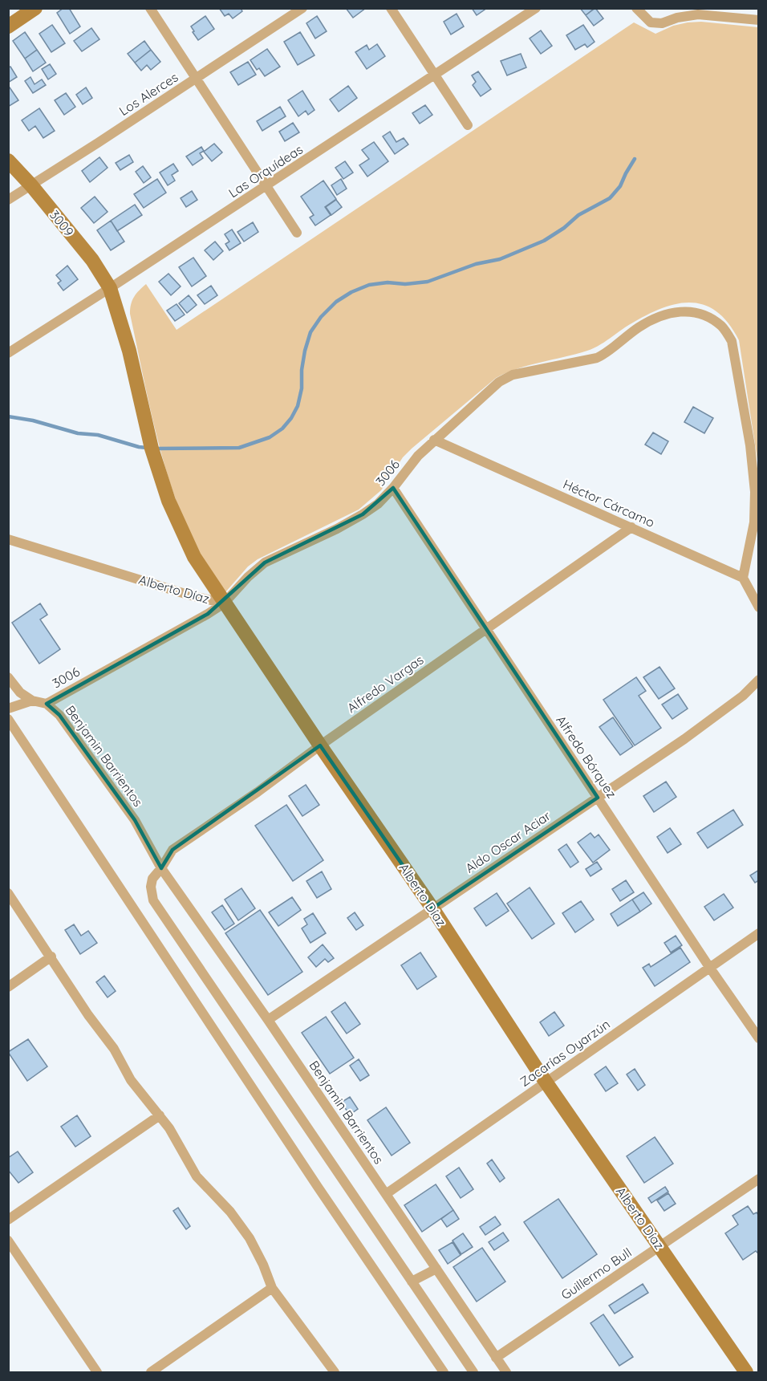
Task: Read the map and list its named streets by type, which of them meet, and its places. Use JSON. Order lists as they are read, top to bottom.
{
  "streets": {
    "street": [
      "Los Alerces",
      "Las Orquídeas",
      "3009",
      "3006",
      "Héctor Cárcamo",
      "Alberto Díaz",
      "Alfredo Vargas",
      "Benjamin Barrientos",
      "Alfredo Bórquez",
      "Aldo Oscar Aciar",
      "Zacarías Oyarzún",
      "Guillermo Bull"
    ]
  },
  "crossings": [
    ["Los Alerces", "3009"],
    ["Las Orquídeas", "3009"],
    ["3009", "3006"],
    ["3009", "Alberto Díaz"],
    ["3006", "Héctor Cárcamo"],
    ["3006", "Alberto Díaz"],
    ["3006", "Benjamin Barrientos"],
    ["3006", "Alfredo Bórquez"],
    ["Héctor Cárcamo", "Alfredo Vargas"],
    ["Alberto Díaz", "Alfredo Vargas"],
    ["Alberto Díaz", "Aldo Oscar Aciar"],
    ["Alberto Díaz", "Zacarías Oyarzún"],
    ["Alberto Díaz", "Guillermo Bull"],
    ["Alfredo Vargas", "Benjamin Barrientos"],
    ["Alfredo Vargas", "Alfredo Bórquez"],
    ["Benjamin Barrientos", "Aldo Oscar Aciar"],
    ["Benjamin Barrientos", "Zacarías Oyarzún"],
    ["Benjamin Barrientos", "Guillermo Bull"],
    ["Alfredo Bórquez", "Aldo Oscar Aciar"],
    ["Alfredo Bórquez", "Zacarías Oyarzún"]
  ]
}
